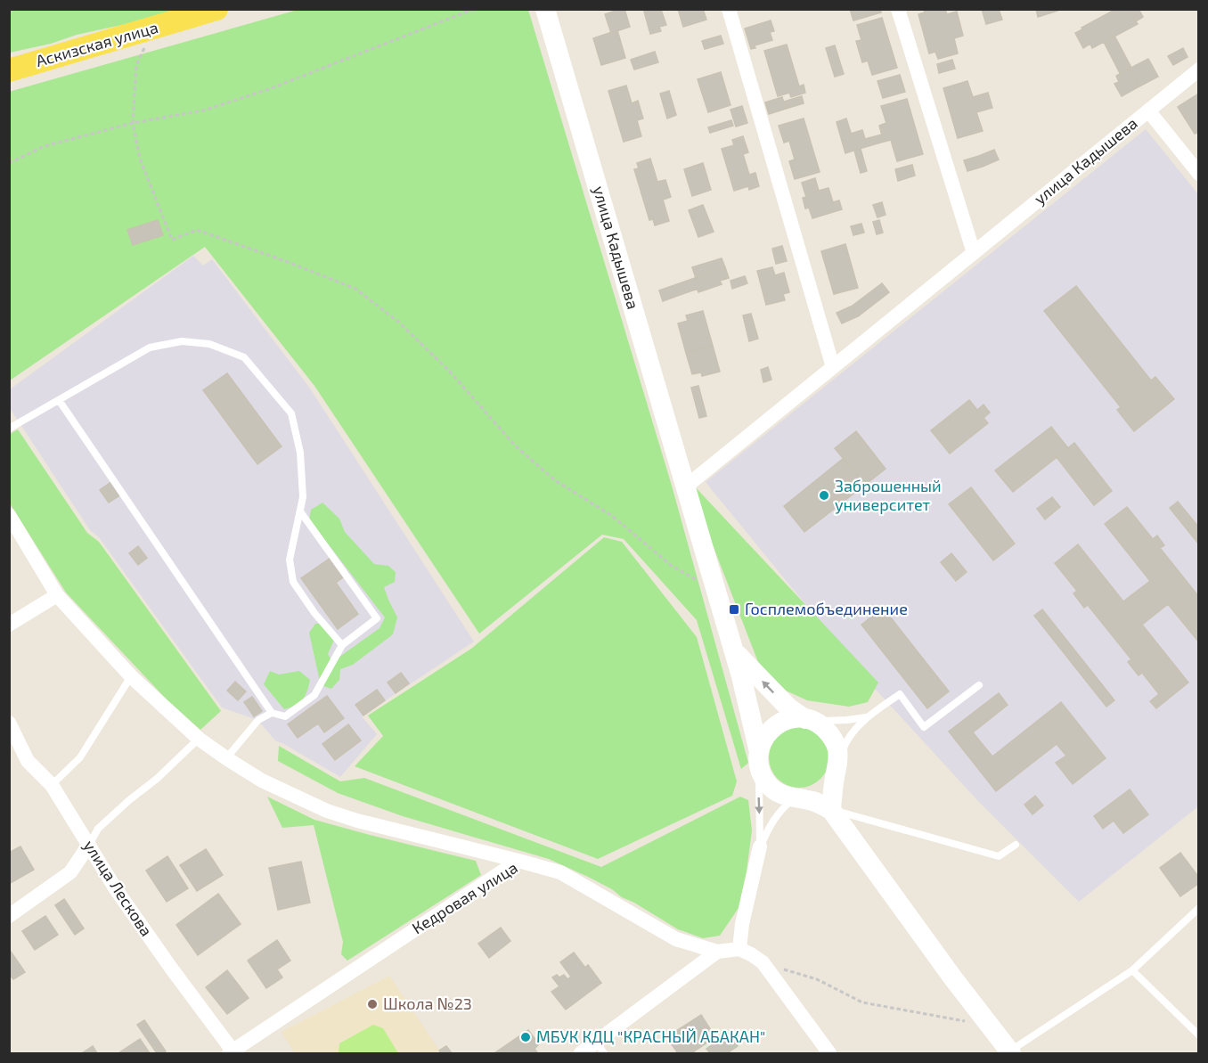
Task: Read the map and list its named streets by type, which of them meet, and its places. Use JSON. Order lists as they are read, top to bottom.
{
  "streets": {
    "main road": ["Аскизская улица"],
    "street": ["улица Кадышева", "улица Лескова", "Кедровая улица"]
  },
  "crossings": [
    ["улица Лескова", "Кедровая улица"]
  ],
  "places": {
    "other": ["Заброшенный университет", "Школа №23", "МБУК КДЦ \"КРАСНЫЙ АБАКАН\""],
    "transit": ["Госплемобъединение"]
  }
}
